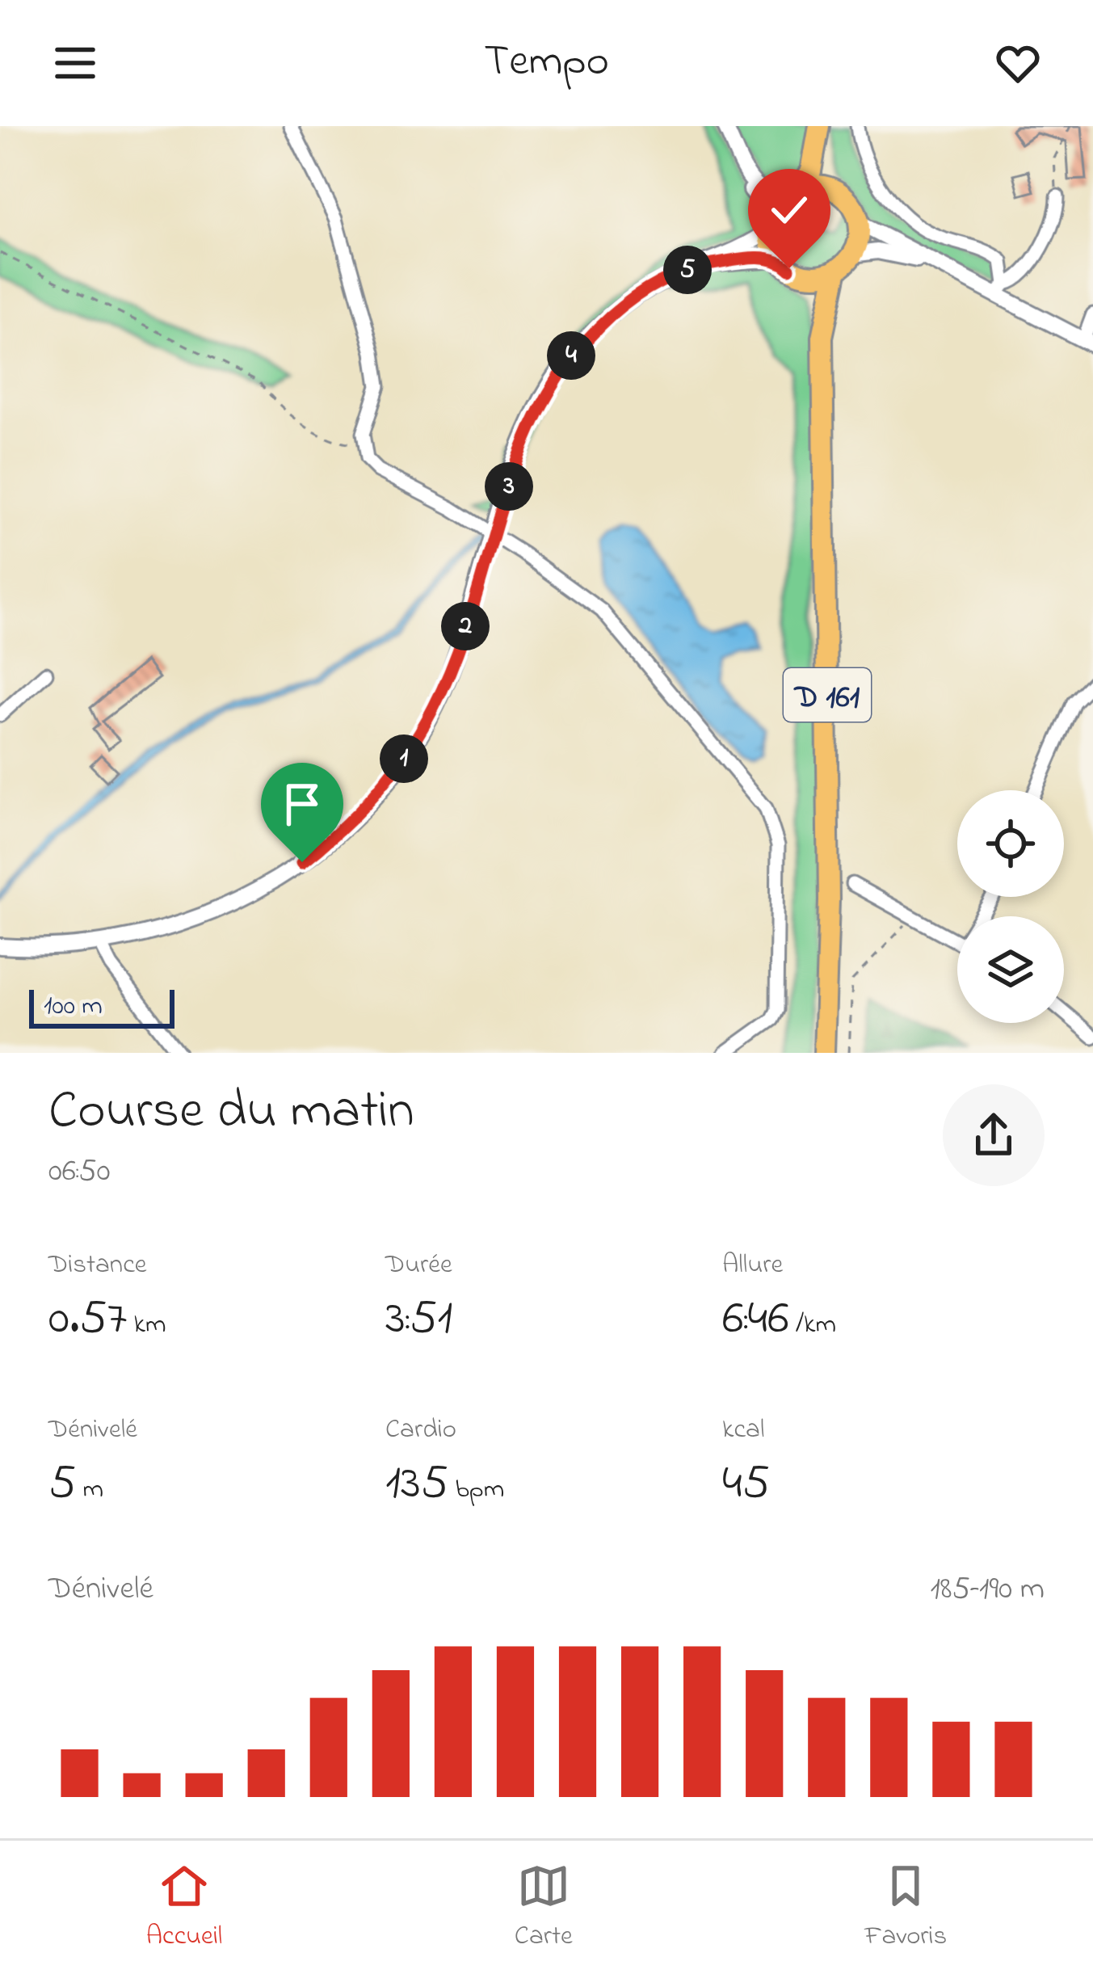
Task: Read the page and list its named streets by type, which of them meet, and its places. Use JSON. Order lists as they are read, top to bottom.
{
  "streets": {
    "main road": ["D 161"]
  },
  "scale_bar": "100 m",
  "page": {
    "header": "Tempo",
    "pins": [
      "5",
      "4",
      "3",
      "2",
      "1"
    ],
    "scale": "100 m",
    "heading": ["Course du matin", "06:50"],
    "stats": [
      ["Distance", "0.57 km"],
      ["Durée", "3:51"],
      ["Allure", "6:46 /km"],
      ["Dénivelé", "5 m"],
      ["Cardio", "135 bpm"],
      ["kcal", "45"]
    ],
    "chart": ["Dénivelé", "185–190 m"],
    "tabs": ["Accueil", "Carte", "Favoris"]
  }
}
